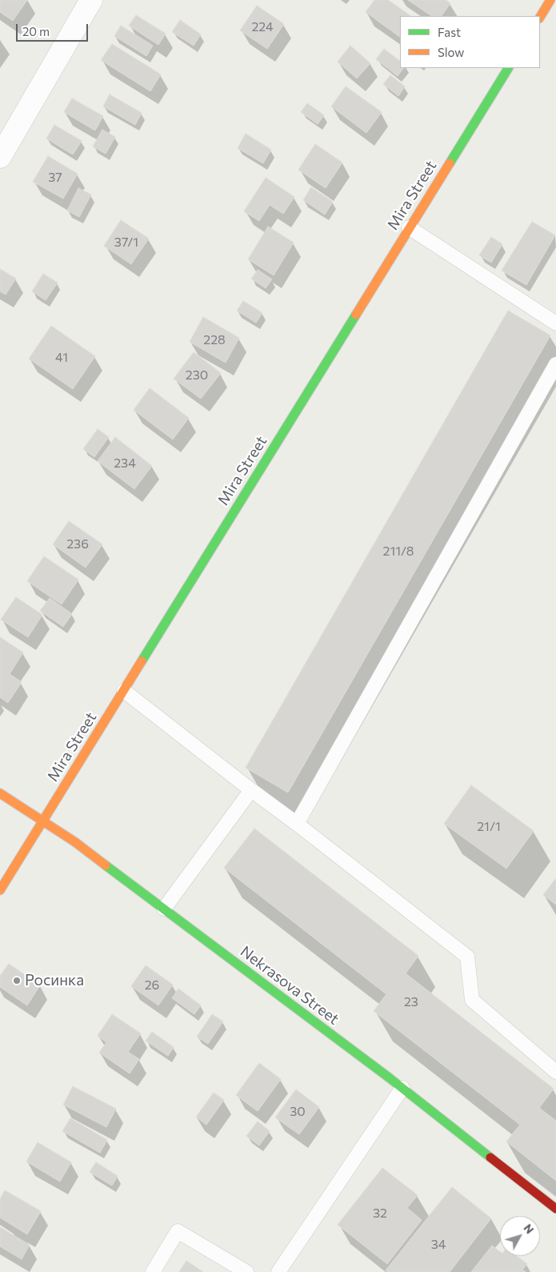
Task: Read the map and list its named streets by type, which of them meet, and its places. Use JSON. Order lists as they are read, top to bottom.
{
  "streets": {
    "street": ["Mira Street", "Nekrasova Street"]
  },
  "crossings": [
    ["Mira Street", "Nekrasova Street"]
  ],
  "places": ["Росинка"],
  "house_numbers": [
    "224",
    "37",
    "37/1",
    "228",
    "41",
    "230",
    "234",
    "236",
    "211/8",
    "21/1",
    "26",
    "23",
    "30",
    "32",
    "34"
  ],
  "legend": ["Fast", "Slow"],
  "scale_bar": "20 m",
  "north": "top right"
}
